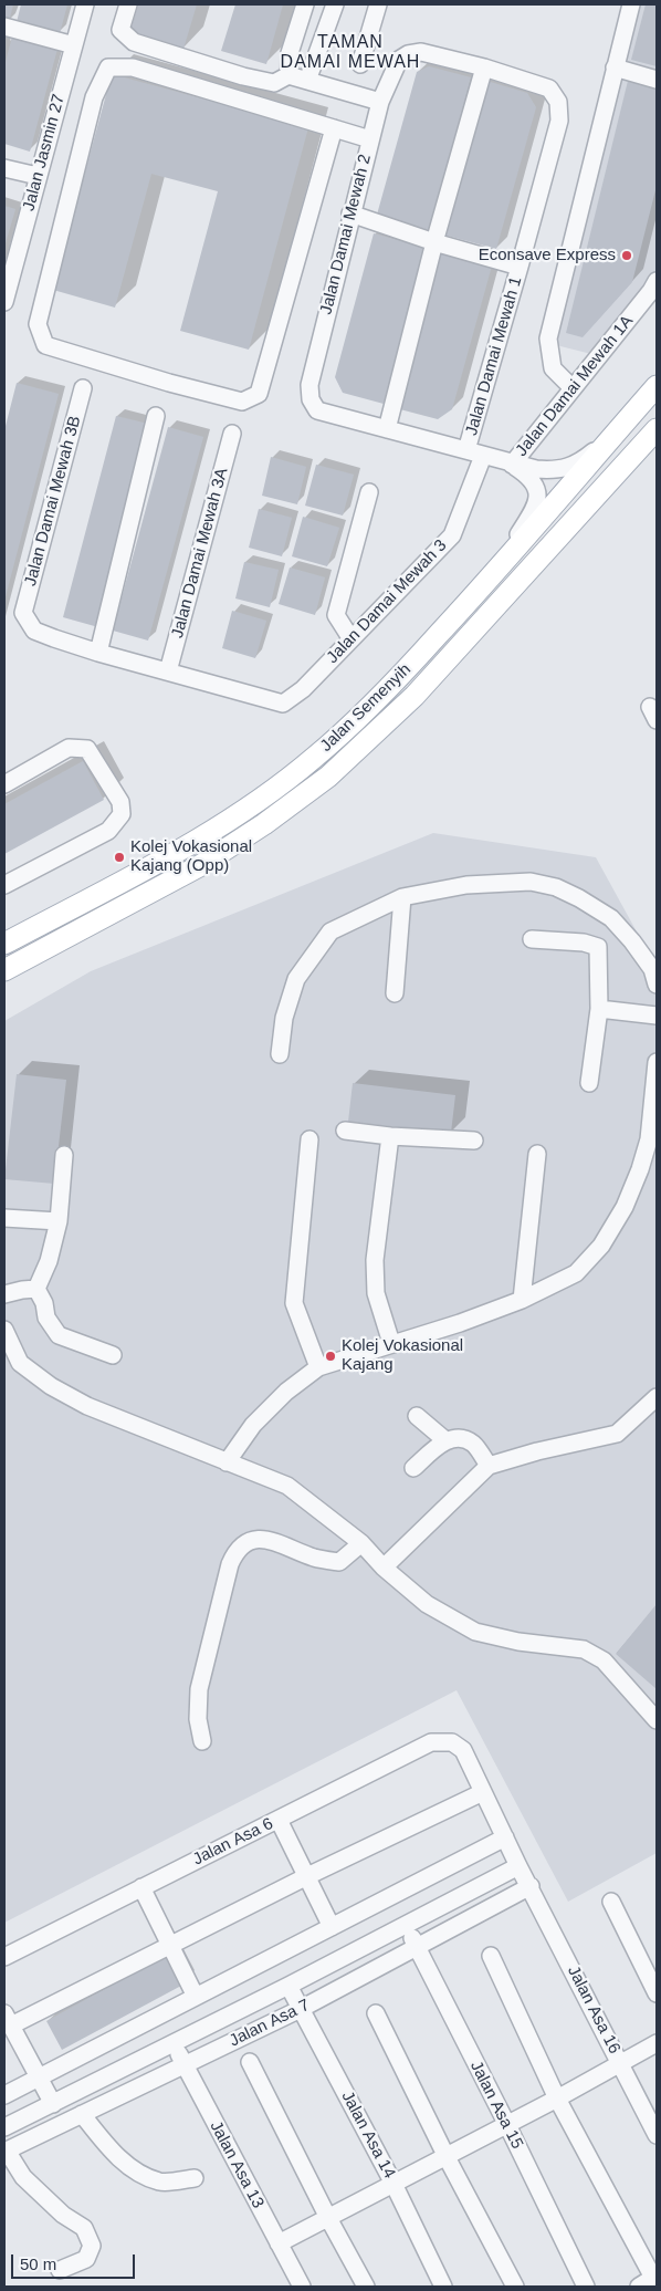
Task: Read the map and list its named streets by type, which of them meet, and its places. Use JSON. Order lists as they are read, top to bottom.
{
  "streets": {
    "main road": ["Jalan Semenyih"],
    "street": [
      "Jalan Jasmin 27",
      "Jalan Damai Mewah 2",
      "Jalan Damai Mewah 1",
      "Jalan Damai Mewah 1A",
      "Jalan Damai Mewah 3B",
      "Jalan Damai Mewah 3A",
      "Jalan Damai Mewah 3",
      "Jalan Asa 6",
      "Jalan Asa 16",
      "Jalan Asa 7",
      "Jalan Asa 15",
      "Jalan Asa 14",
      "Jalan Asa 13"
    ]
  },
  "crossings": [
    ["Jalan Damai Mewah 2", "Jalan Damai Mewah 1"],
    ["Jalan Damai Mewah 3A", "Jalan Damai Mewah 3"],
    ["Jalan Asa 6", "Jalan Asa 16"],
    ["Jalan Asa 16", "Jalan Asa 7"],
    ["Jalan Asa 7", "Jalan Asa 15"],
    ["Jalan Asa 7", "Jalan Asa 14"],
    ["Jalan Asa 7", "Jalan Asa 13"]
  ],
  "districts": ["TAMAN DAMAI MEWAH"],
  "places": ["Econsave Express", "Kolej Vokasional Kajang (Opp)", "Kolej Vokasional Kajang"],
  "scale_bar": "50 m"
}
